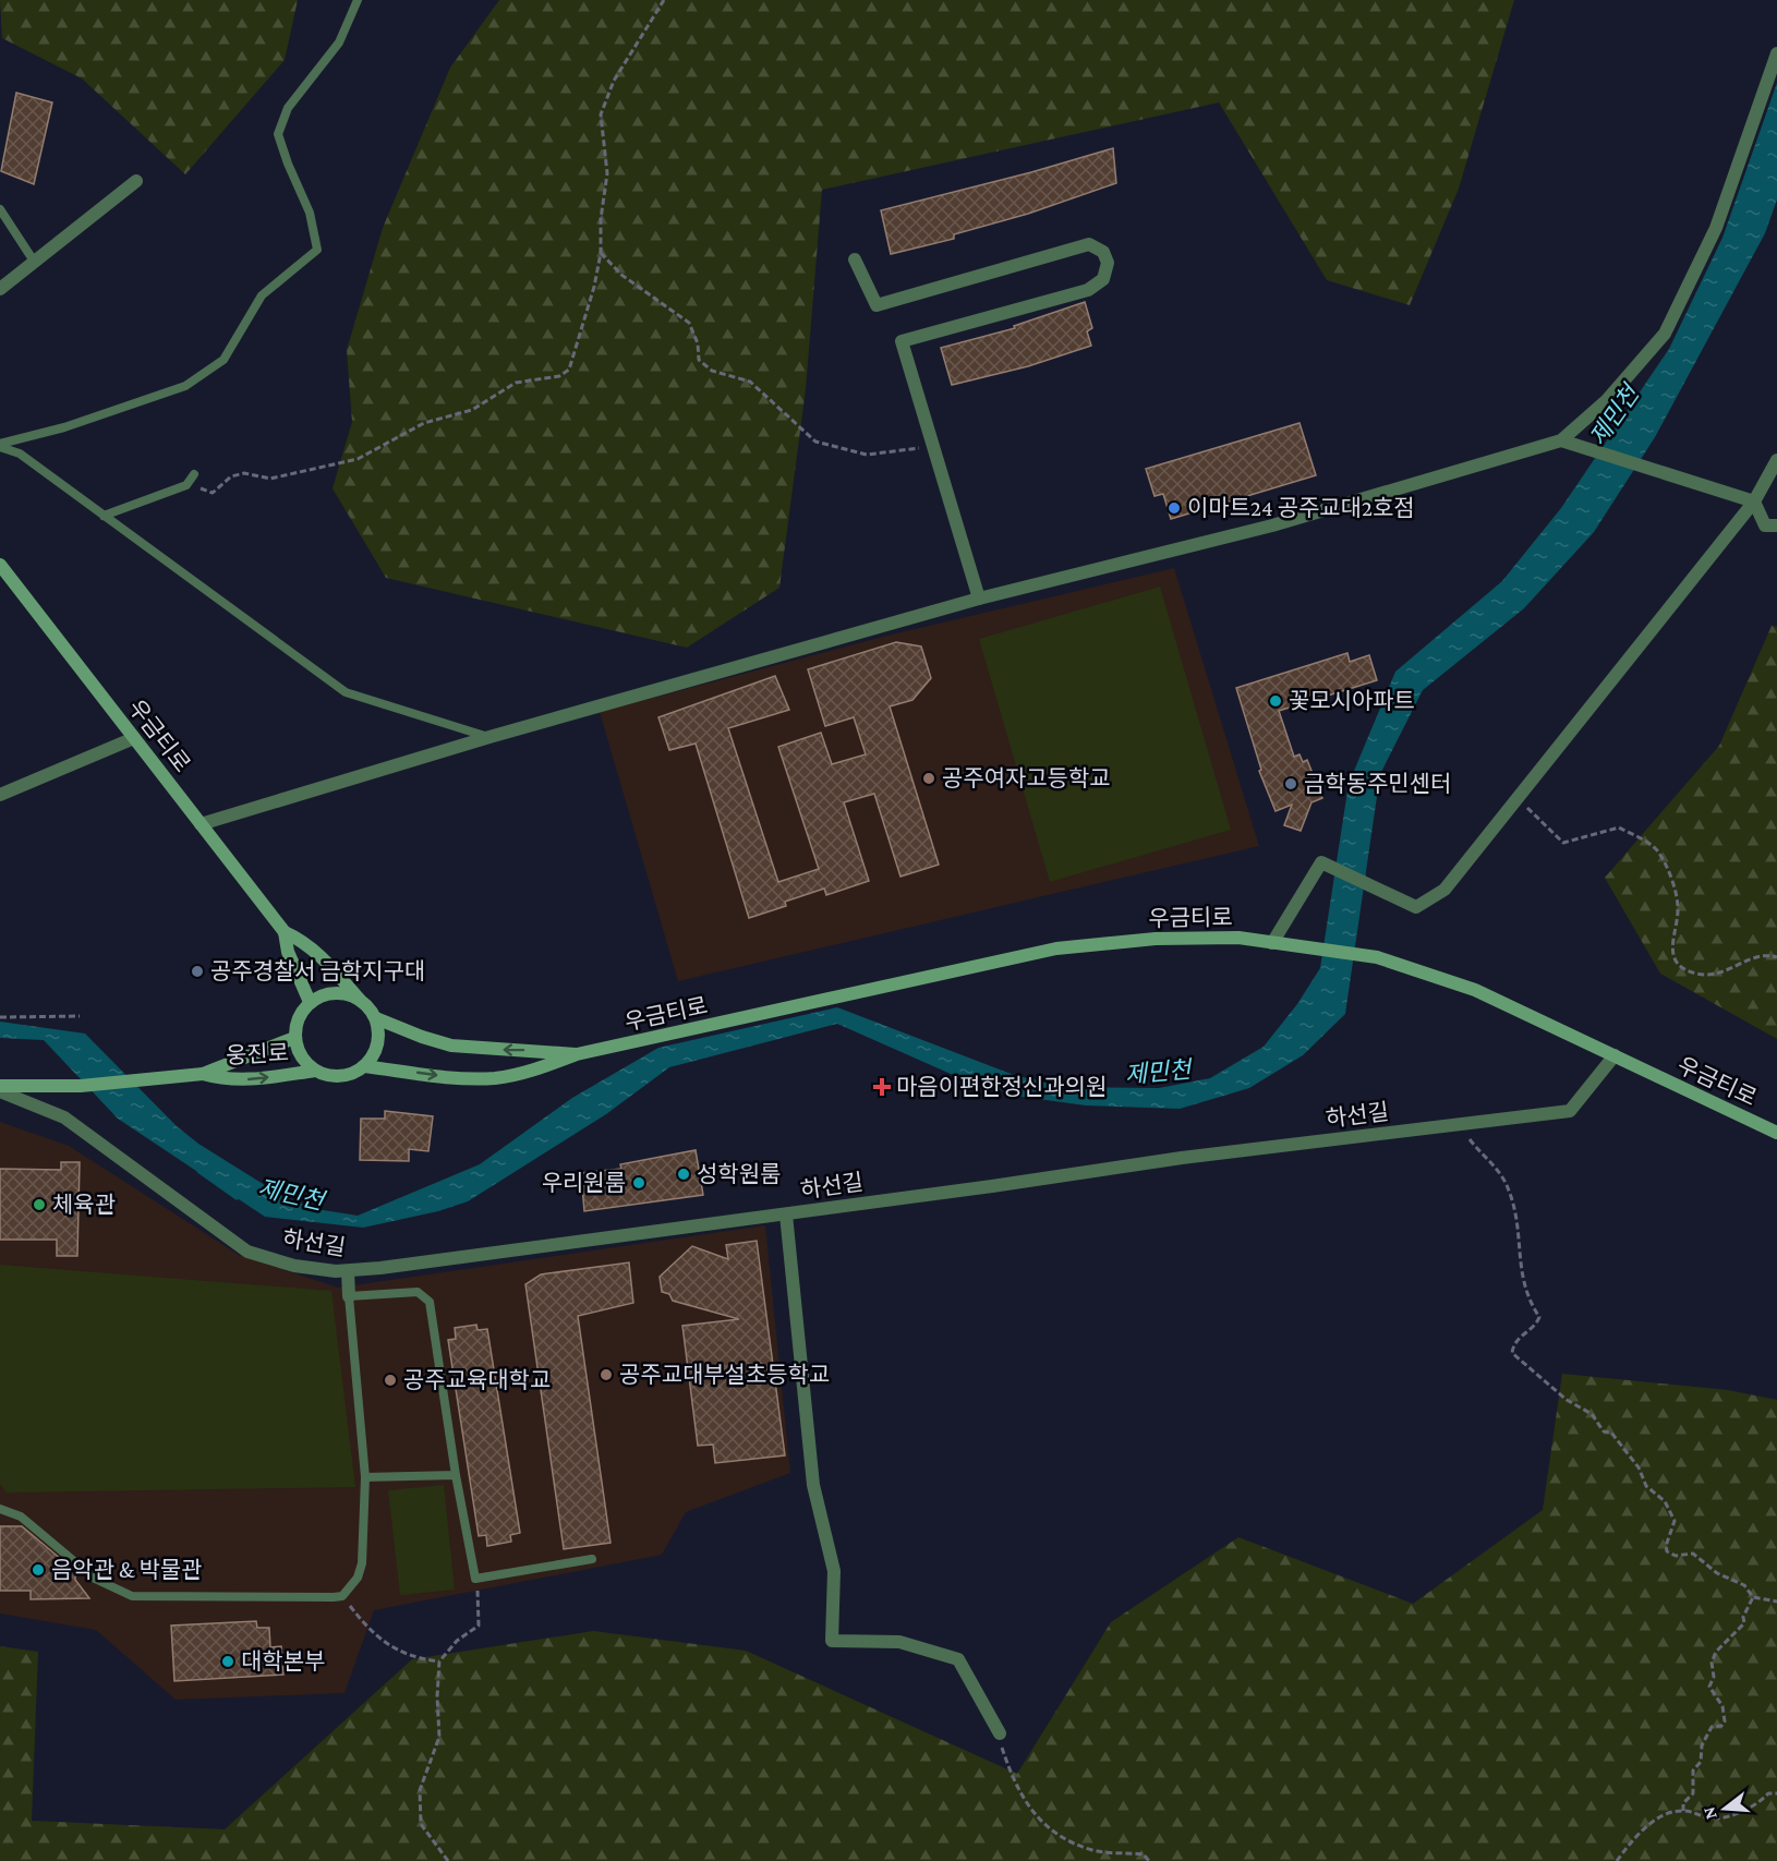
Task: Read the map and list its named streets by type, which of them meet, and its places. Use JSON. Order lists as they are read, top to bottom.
{
  "streets": {
    "main road": ["우금티로", "웅진로"],
    "street": ["하선길"]
  },
  "crossings": [
    ["우금티로", "웅진로"],
    ["우금티로", "하선길"]
  ],
  "water": ["제민천"],
  "places": {
    "other": [
      "이마트24 공주교대2호점",
      "꽃모시아파트",
      "공주여자고등학교",
      "금학동주민센터",
      "공주경찰서 금학지구대",
      "성학원룸",
      "우리원룸",
      "체육관",
      "공주교대부설초등학교",
      "공주교육대학교",
      "음악관 & 박물관",
      "대학본부"
    ],
    "health": ["마음이편한정신과의원"]
  },
  "north": "left"
}
